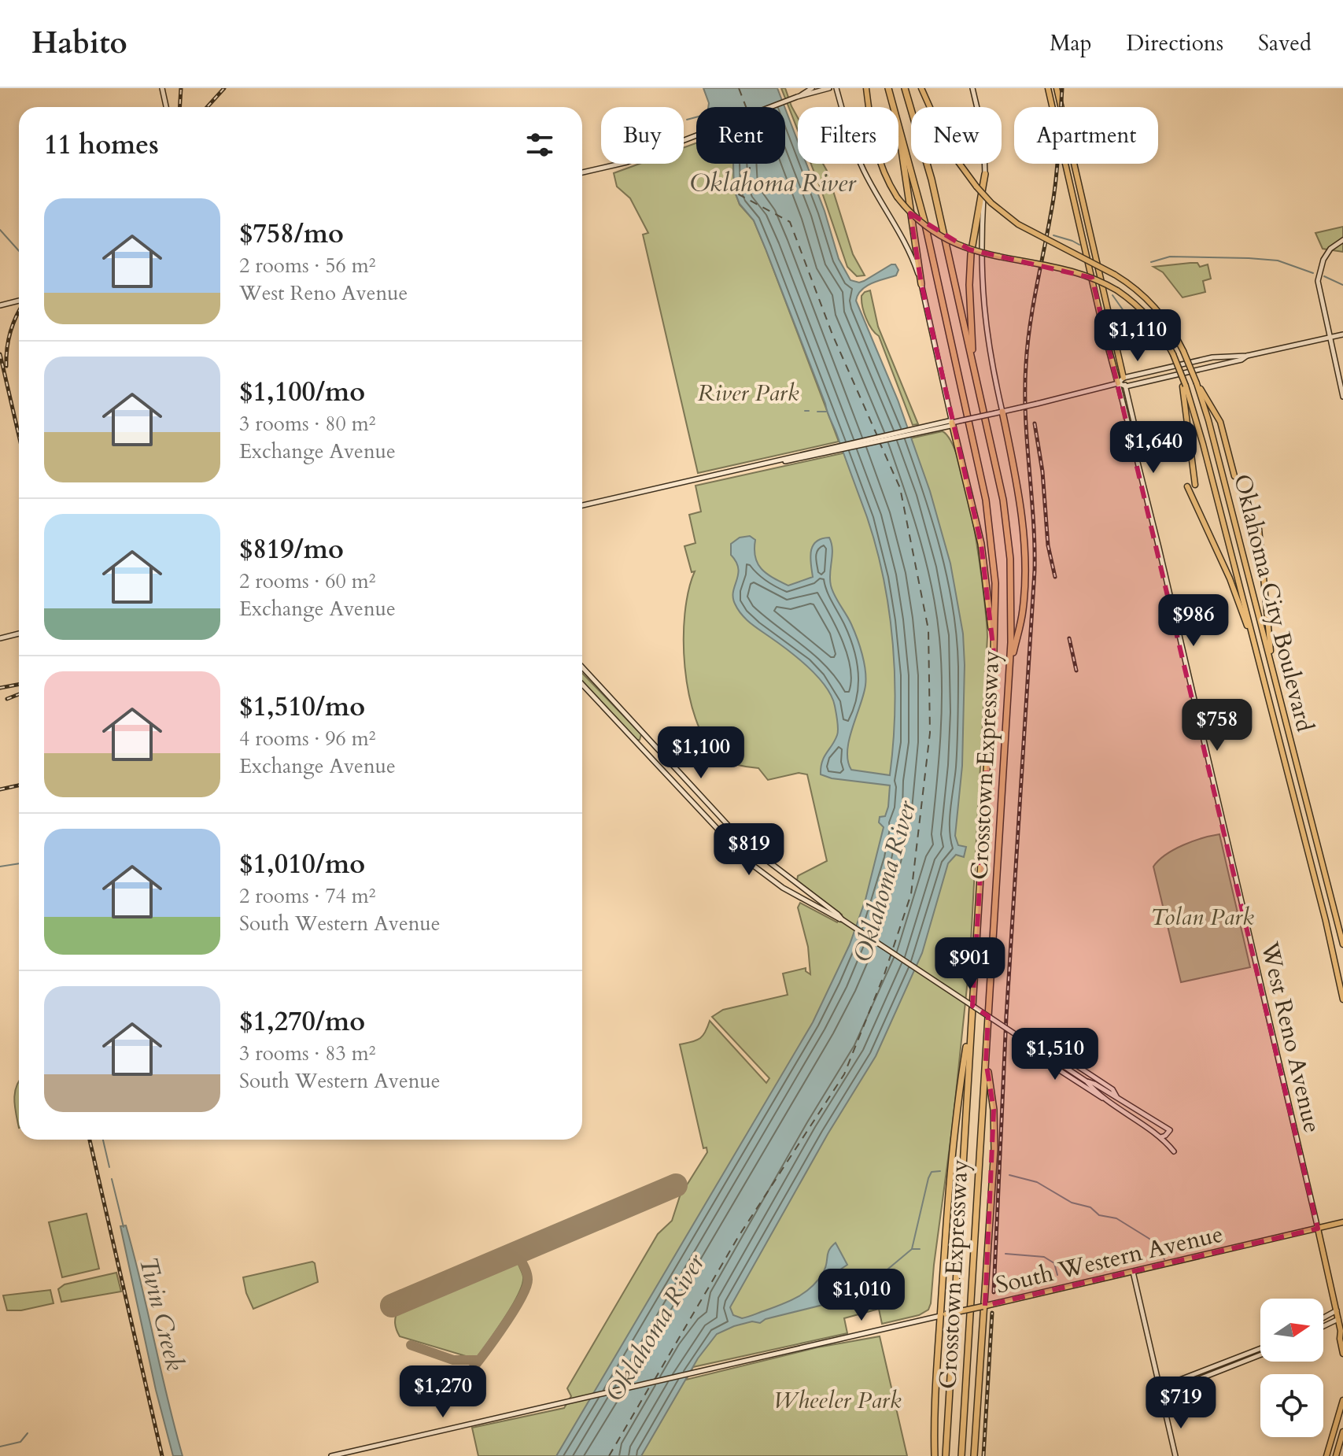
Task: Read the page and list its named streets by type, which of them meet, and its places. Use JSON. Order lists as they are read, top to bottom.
{
  "streets": {
    "highway": ["Crosstown Expressway"],
    "main road": ["Oklahoma City Boulevard", "West Reno Avenue", "South Western Avenue"]
  },
  "crossings": [
    ["West Reno Avenue", "South Western Avenue"]
  ],
  "water": ["Oklahoma River", "Twin Creek"],
  "parks": ["River Park", "Tolan Park", "Wheeler Park"],
  "north": "right",
  "page": {
    "header": "Habito",
    "nav": ["Map", "Directions", "Saved"],
    "chip": [
      "Buy",
      "Rent",
      "Filters",
      "New",
      "Apartment"
    ],
    "heading": "11 homes",
    "list": [
      {
        "name": "$758/mo",
        "note": "2 rooms · 56 m² · West Reno Avenue"
      },
      {
        "name": "$1,100/mo",
        "note": "3 rooms · 80 m² · Exchange Avenue"
      },
      {
        "name": "$819/mo",
        "note": "2 rooms · 60 m² · Exchange Avenue"
      },
      {
        "name": "$1,510/mo",
        "note": "4 rooms · 96 m² · Exchange Avenue"
      },
      {
        "name": "$1,010/mo",
        "note": "2 rooms · 74 m² · South Western Avenue"
      },
      {
        "name": "$1,270/mo",
        "note": "3 rooms · 83 m² · South Western Avenue"
      }
    ],
    "price": [
      "$1,110",
      "$1,640",
      "$986",
      "$758",
      "$1,100",
      "$819",
      "$901",
      "$1,510",
      "$1,010",
      "$1,270",
      "$719"
    ]
  }
}
